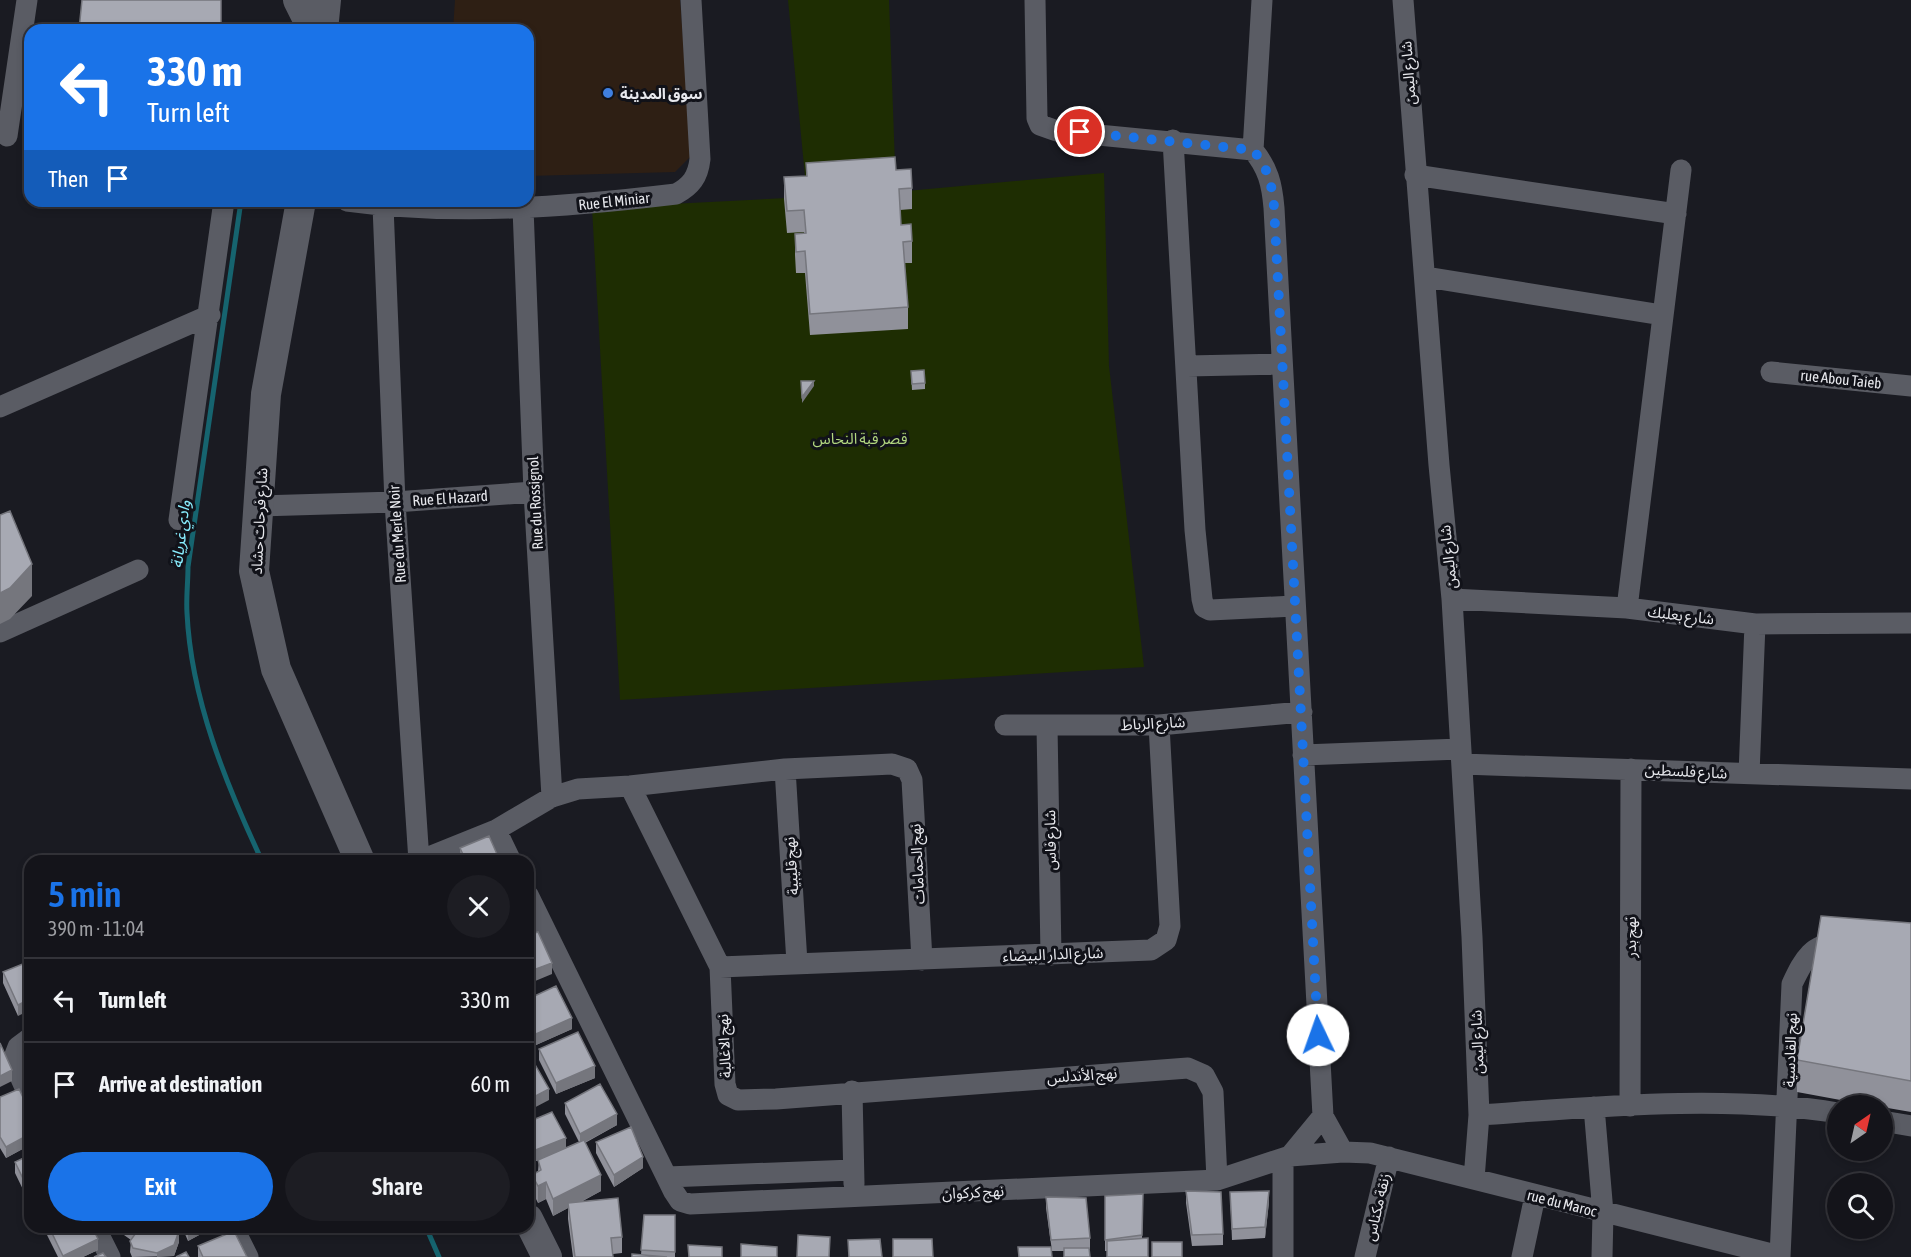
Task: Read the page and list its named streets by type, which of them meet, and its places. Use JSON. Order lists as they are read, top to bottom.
{
  "streets": {
    "street": [
      "شارع اليمن",
      "Rue El Miniar",
      "rue Abou Taieb",
      "Rue El Hazard",
      "Rue du Rossignol",
      "شارع فرحات حشاد",
      "Rue du Merle Noir",
      "شارع بعلبك",
      "شارع الرباط",
      "شارع فلسطين",
      "شارع فاس",
      "نهج الحمامات",
      "نهج قليبية",
      "نهج بدر",
      "شارع الدار البيضاء",
      "نهج الاغالبة",
      "نهج القادسية",
      "نهج الأندلس",
      "نهج كركوان",
      "rue du Maroc",
      "زنقة مكناس"
    ]
  },
  "crossings": [
    ["شارع اليمن", "شارع بعلبك"],
    ["شارع اليمن", "شارع فلسطين"],
    ["شارع اليمن", "rue du Maroc"],
    ["Rue El Miniar", "Rue du Rossignol"],
    ["Rue El Hazard", "Rue du Rossignol"],
    ["Rue El Hazard", "شارع فرحات حشاد"],
    ["Rue El Hazard", "Rue du Merle Noir"],
    ["شارع الرباط", "شارع فاس"],
    ["شارع الرباط", "شارع الدار البيضاء"],
    ["شارع فلسطين", "نهج بدر"],
    ["شارع فاس", "شارع الدار البيضاء"],
    ["نهج الحمامات", "نهج قليبية"],
    ["نهج الحمامات", "شارع الدار البيضاء"],
    ["نهج قليبية", "شارع الدار البيضاء"],
    ["شارع الدار البيضاء", "نهج الاغالبة"],
    ["نهج الاغالبة", "نهج الأندلس"],
    ["نهج القادسية", "rue du Maroc"],
    ["نهج الأندلس", "نهج كركوان"],
    ["نهج كركوان", "rue du Maroc"],
    ["rue du Maroc", "زنقة مكناس"]
  ],
  "water": ["وادي غريانة"],
  "parks": ["قصر قبة النحاس"],
  "places": ["سوق المدينة"],
  "north": "top right",
  "page": {
    "turn": ["330 m", "Turn left"],
    "then": "Then",
    "heading": ["5 min", "390 m · 11:04"],
    "list": [
      {
        "name": "Turn left",
        "value": "330 m"
      },
      {
        "name": "Arrive at destination",
        "value": "60 m"
      }
    ],
    "buttons": ["Exit", "Share"]
  }
}
